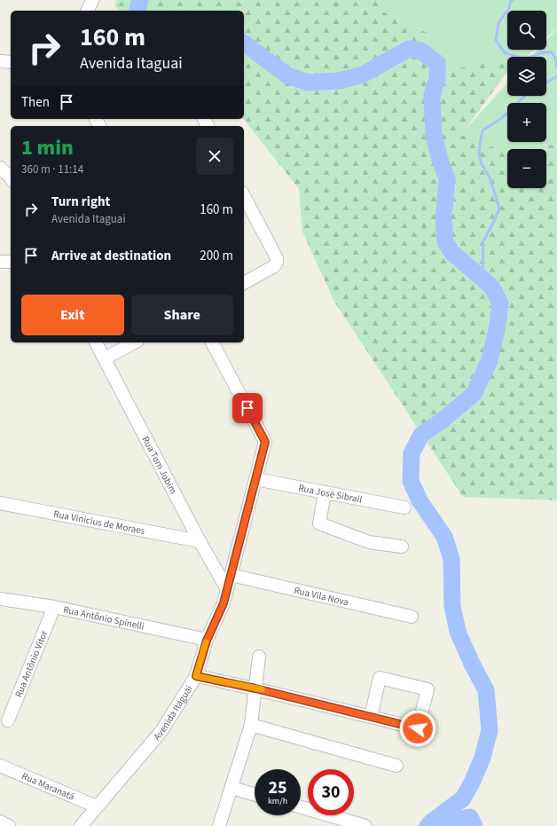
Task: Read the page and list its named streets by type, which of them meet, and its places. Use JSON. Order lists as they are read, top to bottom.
{
  "streets": {
    "street": [
      "Rua Tom Jobim",
      "Rua José Sibrail",
      "Rua Vinicius de Moraes",
      "Rua Vila Nova",
      "Rua Antônio Spinelli",
      "Rua Antônio Vitor",
      "Avenida Itaguai",
      "Rua Maranatá"
    ]
  },
  "crossings": [
    ["Rua Tom Jobim", "Rua Vinicius de Moraes"],
    ["Rua Tom Jobim", "Avenida Itaguai"],
    ["Rua José Sibrail", "Avenida Itaguai"],
    ["Rua Vila Nova", "Avenida Itaguai"],
    ["Rua Antônio Spinelli", "Rua Antônio Vitor"],
    ["Rua Antônio Spinelli", "Avenida Itaguai"],
    ["Avenida Itaguai", "Rua Maranatá"]
  ],
  "page": {
    "map_buttons": ["+", "−"],
    "turn": ["160 m", "Avenida Itaguai"],
    "then": "Then",
    "heading": ["1 min", "360 m · 11:14"],
    "list": [
      {
        "name": "Turn right",
        "note": "Avenida Itaguai",
        "value": "160 m"
      },
      {
        "name": "Arrive at destination",
        "value": "200 m"
      }
    ],
    "buttons": ["Exit", "Share"],
    "speed": "25 km/h",
    "limit": "30"
  }
}
